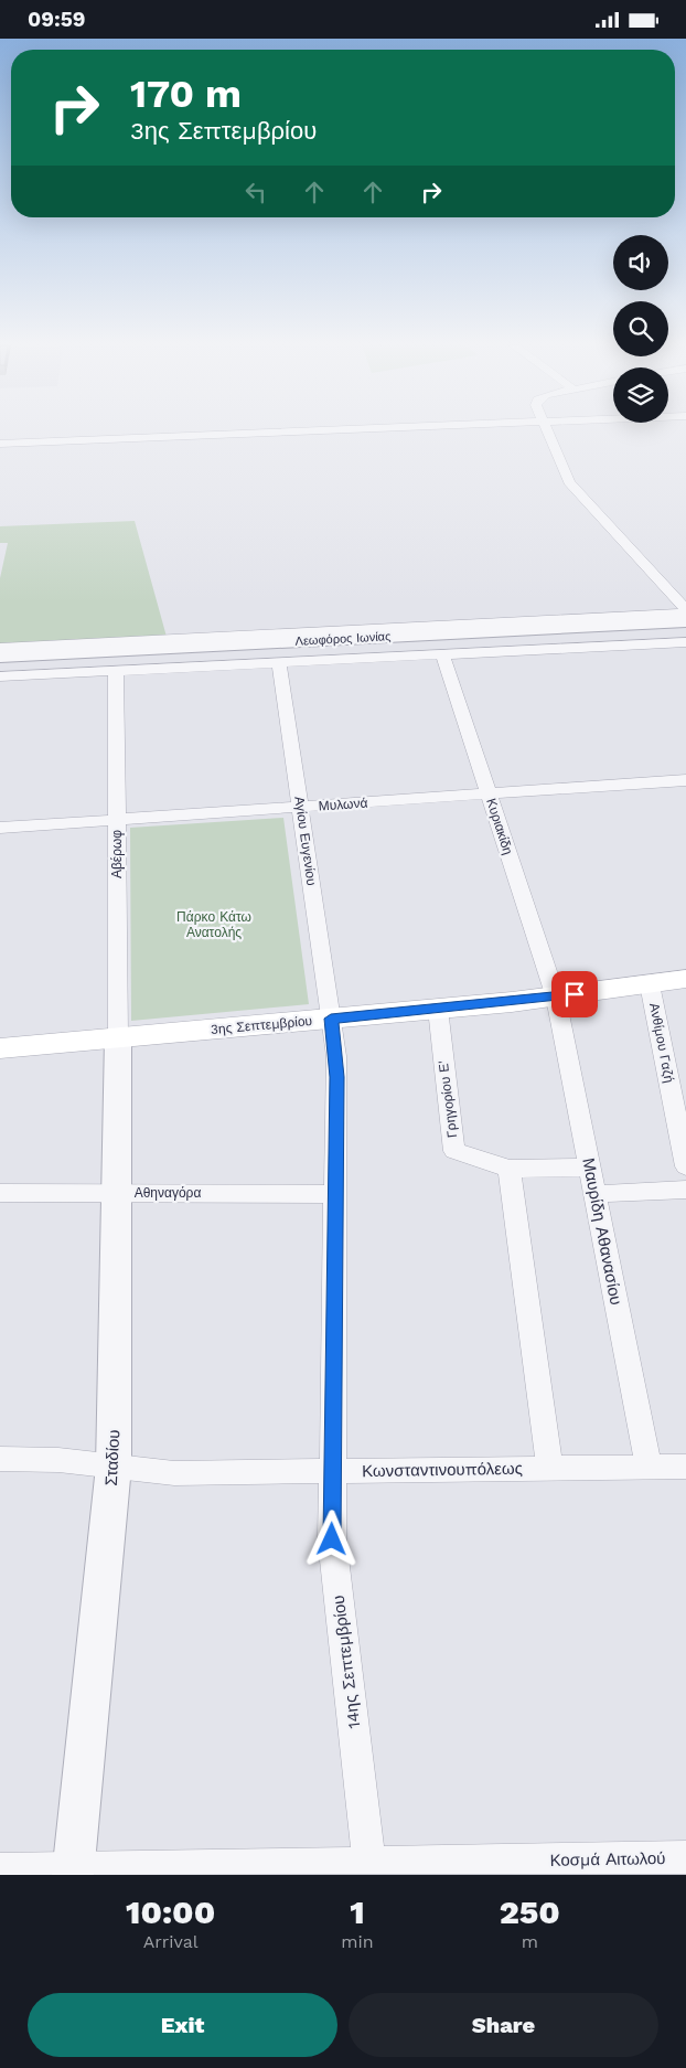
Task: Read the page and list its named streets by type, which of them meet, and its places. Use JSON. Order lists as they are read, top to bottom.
{
  "streets": {
    "main road": ["3ης Σεπτεμβρίου"],
    "street": [
      "Λεωφόρος Ιωνίας",
      "Μυλωνά",
      "Κυριακίδη",
      "Αγίου Ευγενίου",
      "Αβέρωφ",
      "Ανθίμου Γαζή",
      "Γρηγορίου Ε'",
      "Αθηναγόρα",
      "Μαυρίδη Αθανασίου",
      "Σταδίου",
      "Κωνσταντινουπόλεως",
      "14ης Σεπτεμβρίου",
      "Κοσμά Αιτωλού"
    ]
  },
  "crossings": [
    ["Λεωφόρος Ιωνίας", "Κυριακίδη"],
    ["Λεωφόρος Ιωνίας", "Αγίου Ευγενίου"],
    ["Λεωφόρος Ιωνίας", "Αβέρωφ"],
    ["Μυλωνά", "Κυριακίδη"],
    ["Μυλωνά", "Αγίου Ευγενίου"],
    ["Μυλωνά", "Αβέρωφ"],
    ["Κυριακίδη", "3ης Σεπτεμβρίου"],
    ["Κυριακίδη", "Μαυρίδη Αθανασίου"],
    ["Αγίου Ευγενίου", "3ης Σεπτεμβρίου"],
    ["Αγίου Ευγενίου", "14ης Σεπτεμβρίου"],
    ["Αβέρωφ", "3ης Σεπτεμβρίου"],
    ["Αβέρωφ", "Σταδίου"],
    ["3ης Σεπτεμβρίου", "Ανθίμου Γαζή"],
    ["3ης Σεπτεμβρίου", "Γρηγορίου Ε'"],
    ["3ης Σεπτεμβρίου", "Μαυρίδη Αθανασίου"],
    ["3ης Σεπτεμβρίου", "Σταδίου"],
    ["3ης Σεπτεμβρίου", "14ης Σεπτεμβρίου"],
    ["Γρηγορίου Ε'", "Μαυρίδη Αθανασίου"],
    ["Αθηναγόρα", "Σταδίου"],
    ["Αθηναγόρα", "14ης Σεπτεμβρίου"],
    ["Μαυρίδη Αθανασίου", "Κωνσταντινουπόλεως"],
    ["Σταδίου", "Κωνσταντινουπόλεως"],
    ["Σταδίου", "Κοσμά Αιτωλού"],
    ["Κωνσταντινουπόλεως", "14ης Σεπτεμβρίου"],
    ["14ης Σεπτεμβρίου", "Κοσμά Αιτωλού"]
  ],
  "parks": ["Πάρκο Κάτω Ανατολής"],
  "page": {
    "status": "09:59",
    "turn": ["170 m", "3ης Σεπτεμβρίου"],
    "eta": [
      "10:00",
      "Arrival",
      "1",
      "min",
      "250",
      "m"
    ],
    "buttons": ["Exit", "Share"]
  }
}
